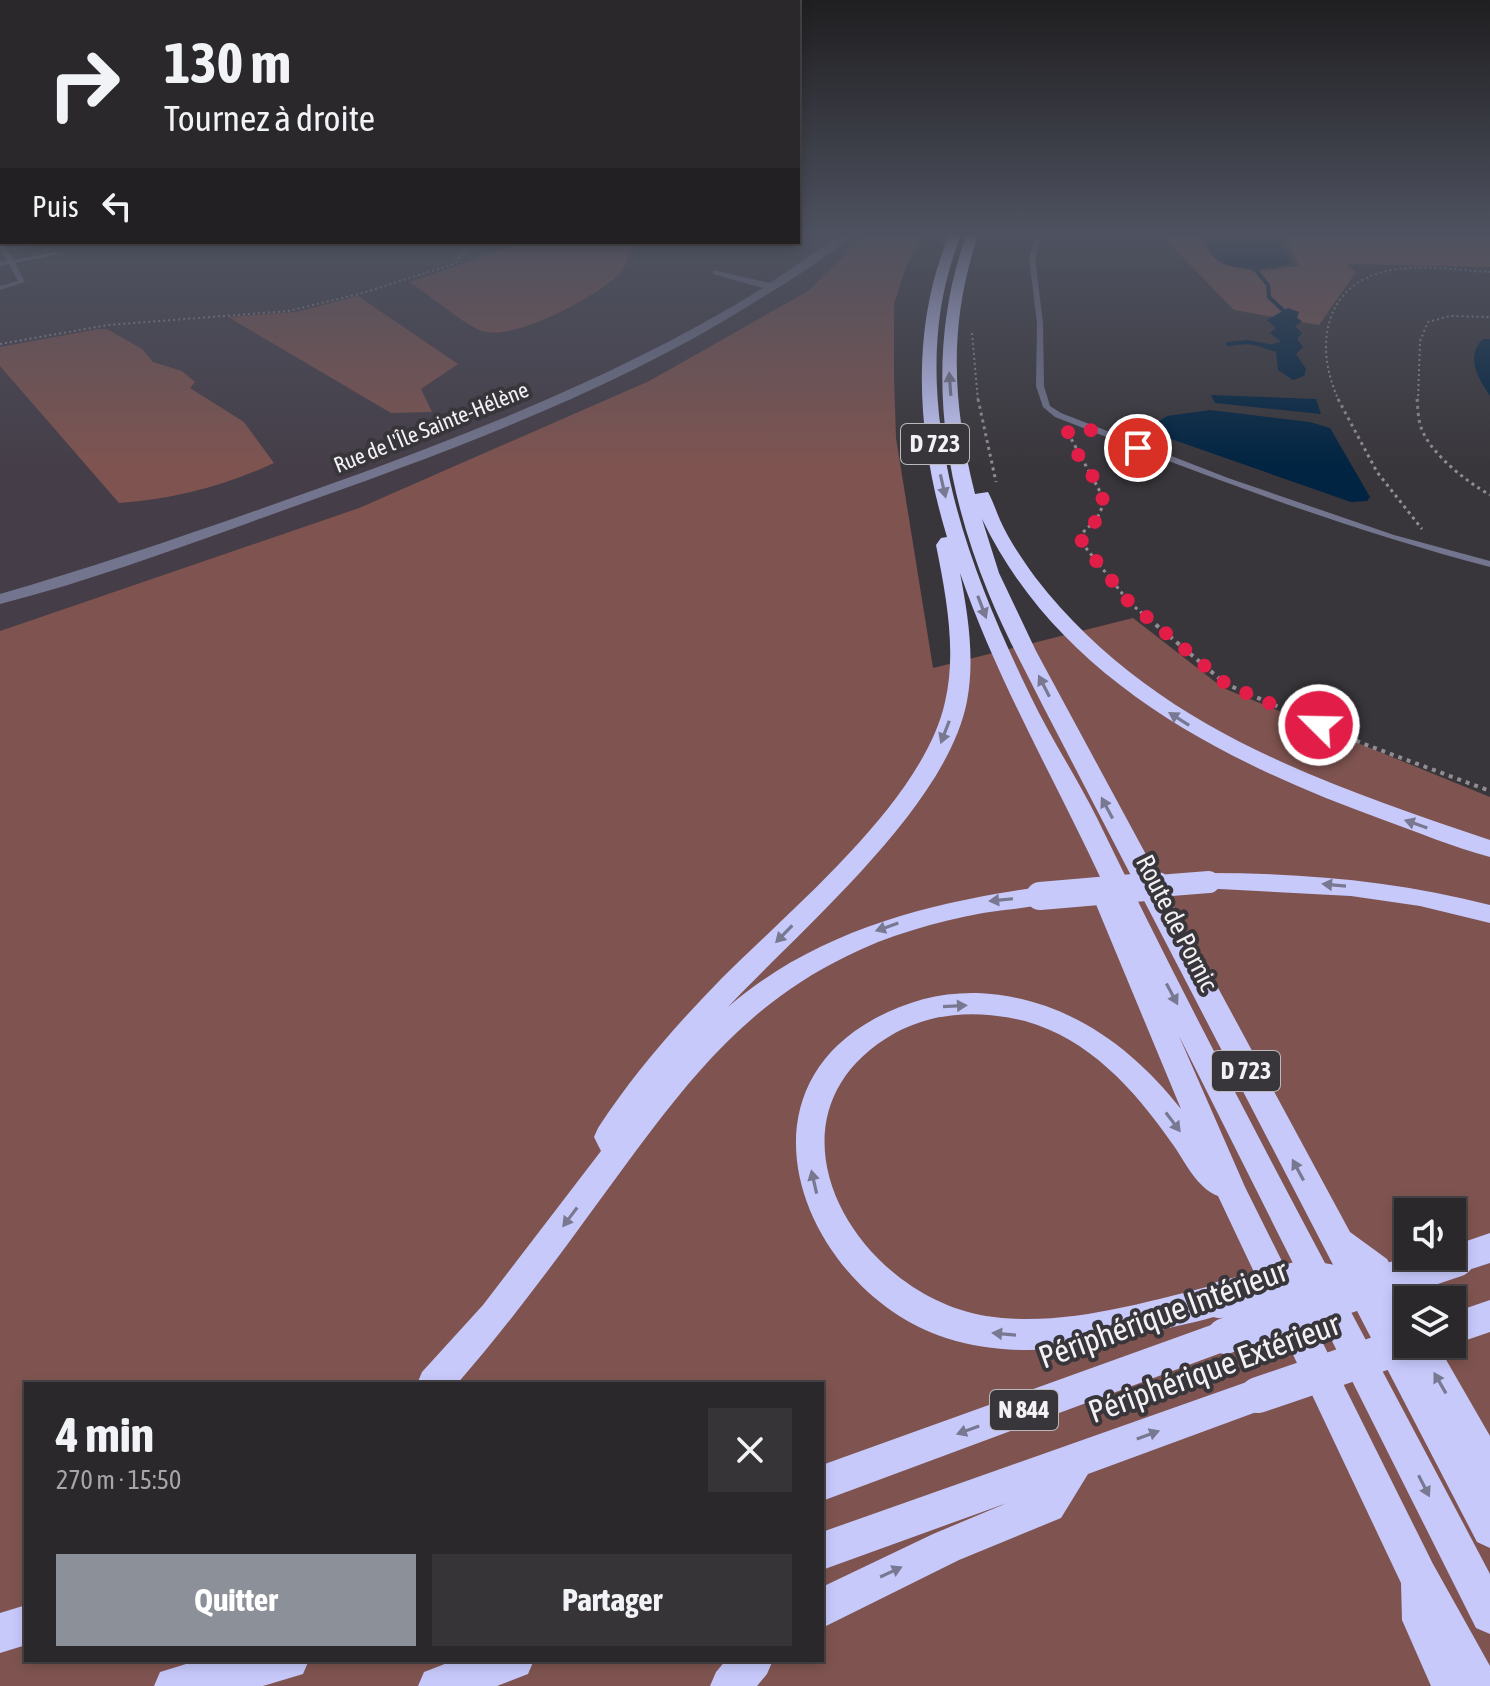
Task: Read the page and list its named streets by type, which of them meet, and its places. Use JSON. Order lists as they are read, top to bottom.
{
  "streets": {
    "highway": [
      "D 723",
      "Route de Pornic",
      "Périphérique Intérieur",
      "Périphérique Extérieur",
      "N 844"
    ],
    "street": ["Rue de l'Île Sainte-Hélène"]
  },
  "crossings": [
    ["D 723", "Route de Pornic"]
  ],
  "one_way": ["Périphérique Extérieur"],
  "page": {
    "turn": ["130 m", "Tournez à droite"],
    "then": "Puis",
    "heading": ["4 min", "270 m · 15:50"],
    "buttons": ["Quitter", "Partager"]
  }
}
